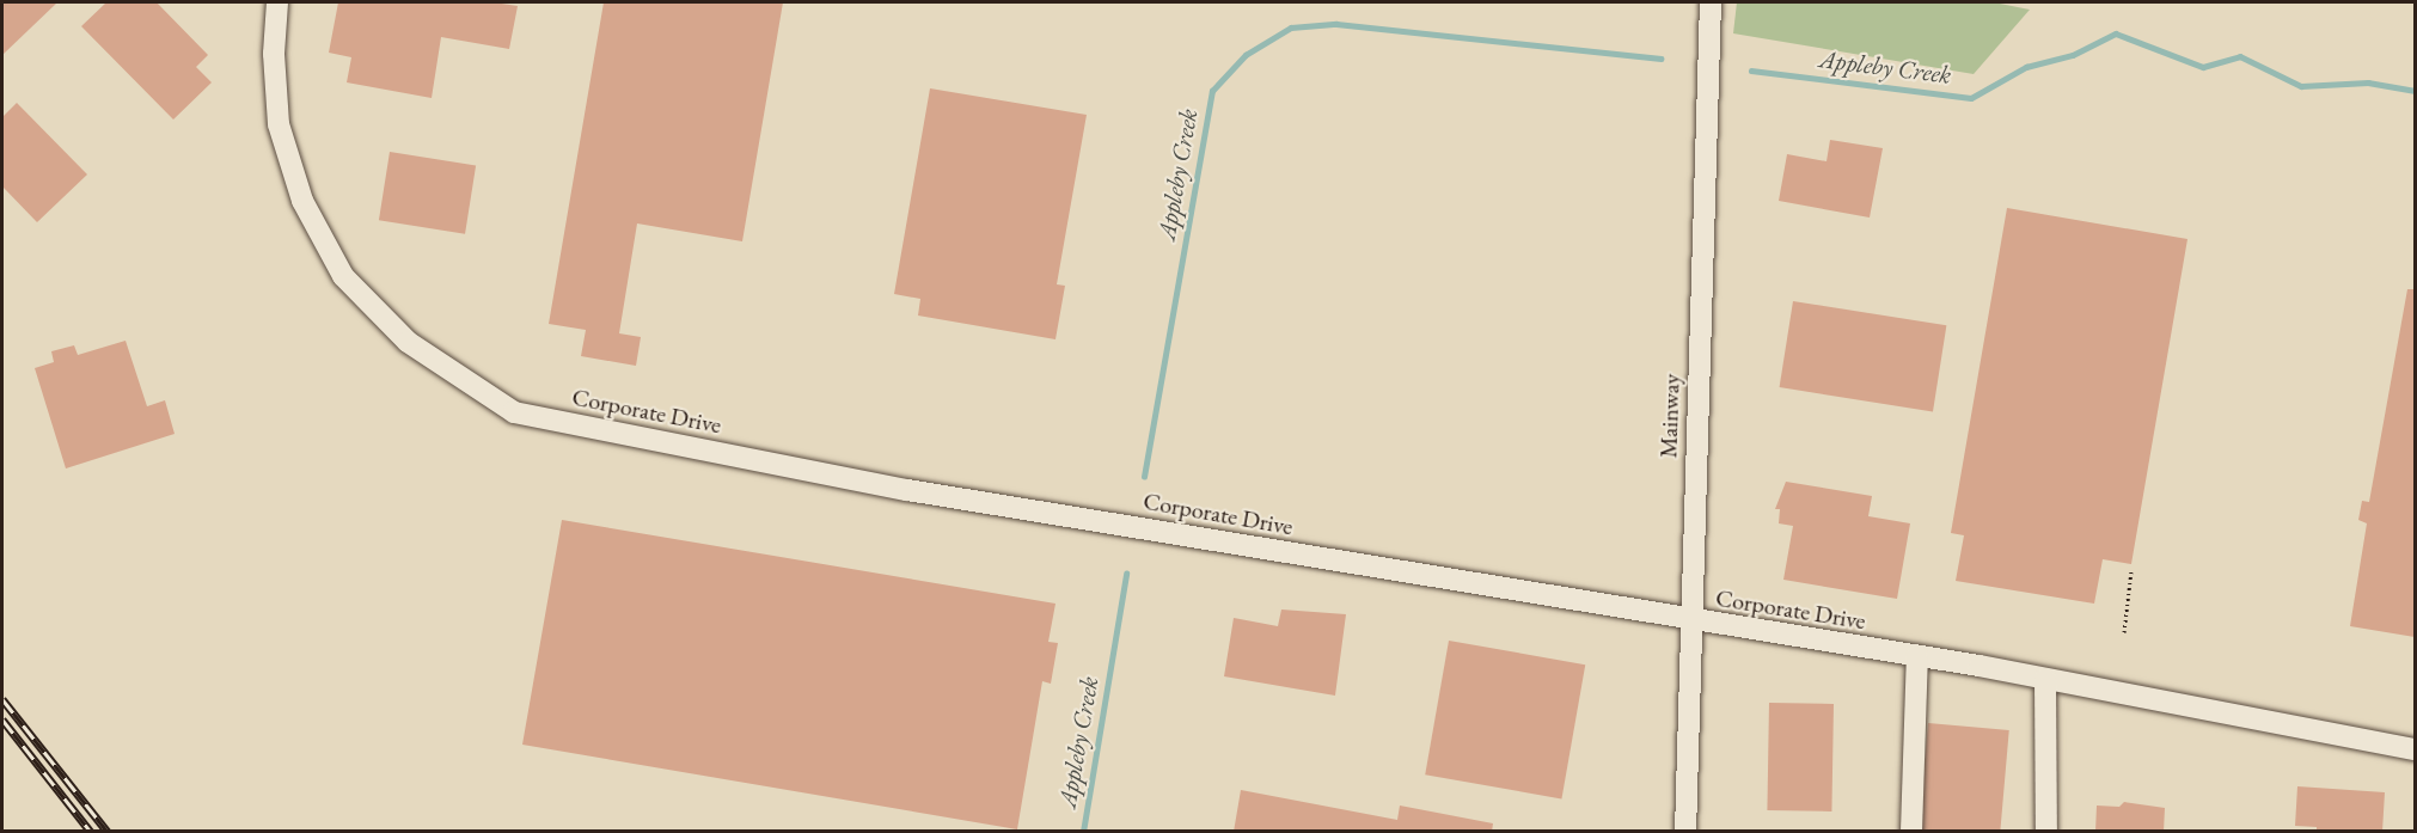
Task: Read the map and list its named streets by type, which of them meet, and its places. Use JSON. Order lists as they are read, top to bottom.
{
  "streets": {
    "street": ["Corporate Drive", "Mainway"]
  },
  "crossings": [
    ["Corporate Drive", "Mainway"]
  ],
  "water": ["Appleby Creek"]
}
